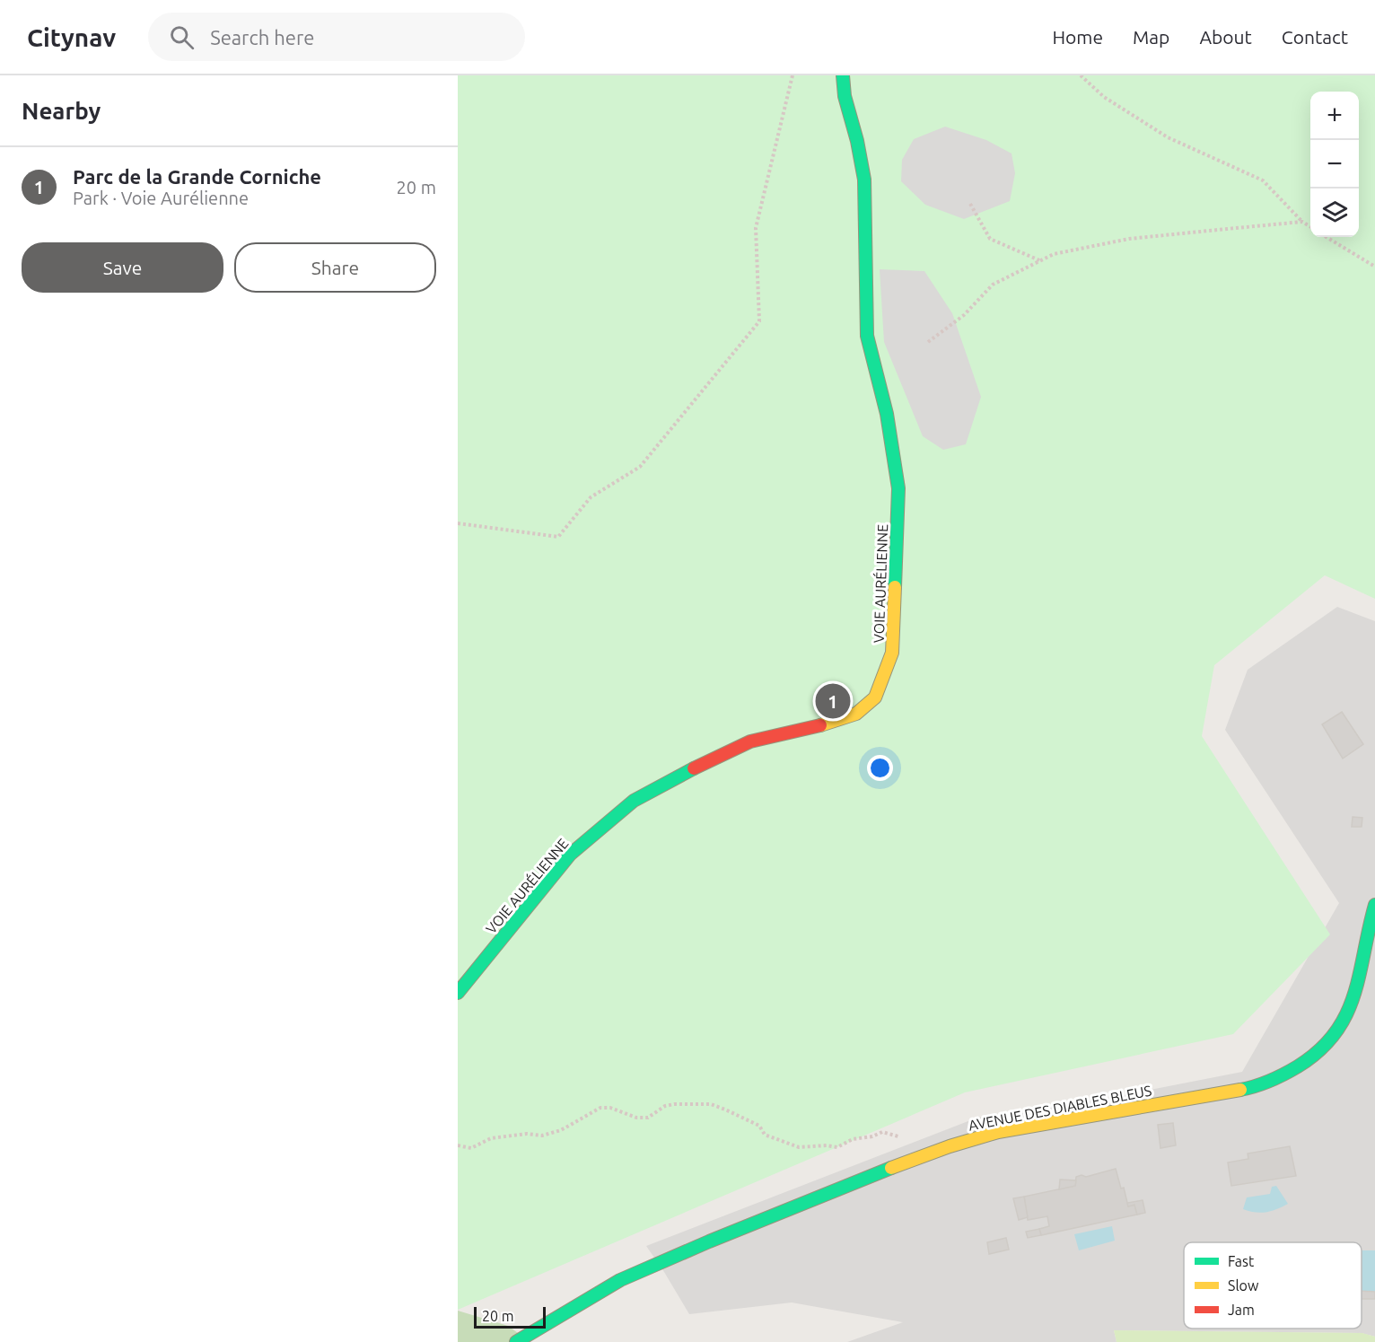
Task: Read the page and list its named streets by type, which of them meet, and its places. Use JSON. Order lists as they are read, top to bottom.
{
  "streets": {
    "street": ["VOIE AURÉLIENNE", "AVENUE DES DIABLES BLEUS"]
  },
  "legend": ["Fast", "Slow", "Jam"],
  "scale_bar": "20 m",
  "page": {
    "header": "Citynav",
    "search": "Search here",
    "nav": [
      "Home",
      "Map",
      "About",
      "Contact"
    ],
    "heading": "Nearby",
    "map_buttons": ["+", "−"],
    "list": [
      {
        "mark": "1",
        "name": "Parc de la Grande Corniche",
        "note": "Park · Voie Aurélienne",
        "value": "20 m"
      }
    ],
    "buttons": ["Save", "Share"],
    "pins": "1",
    "scale": "20 m"
  }
}
